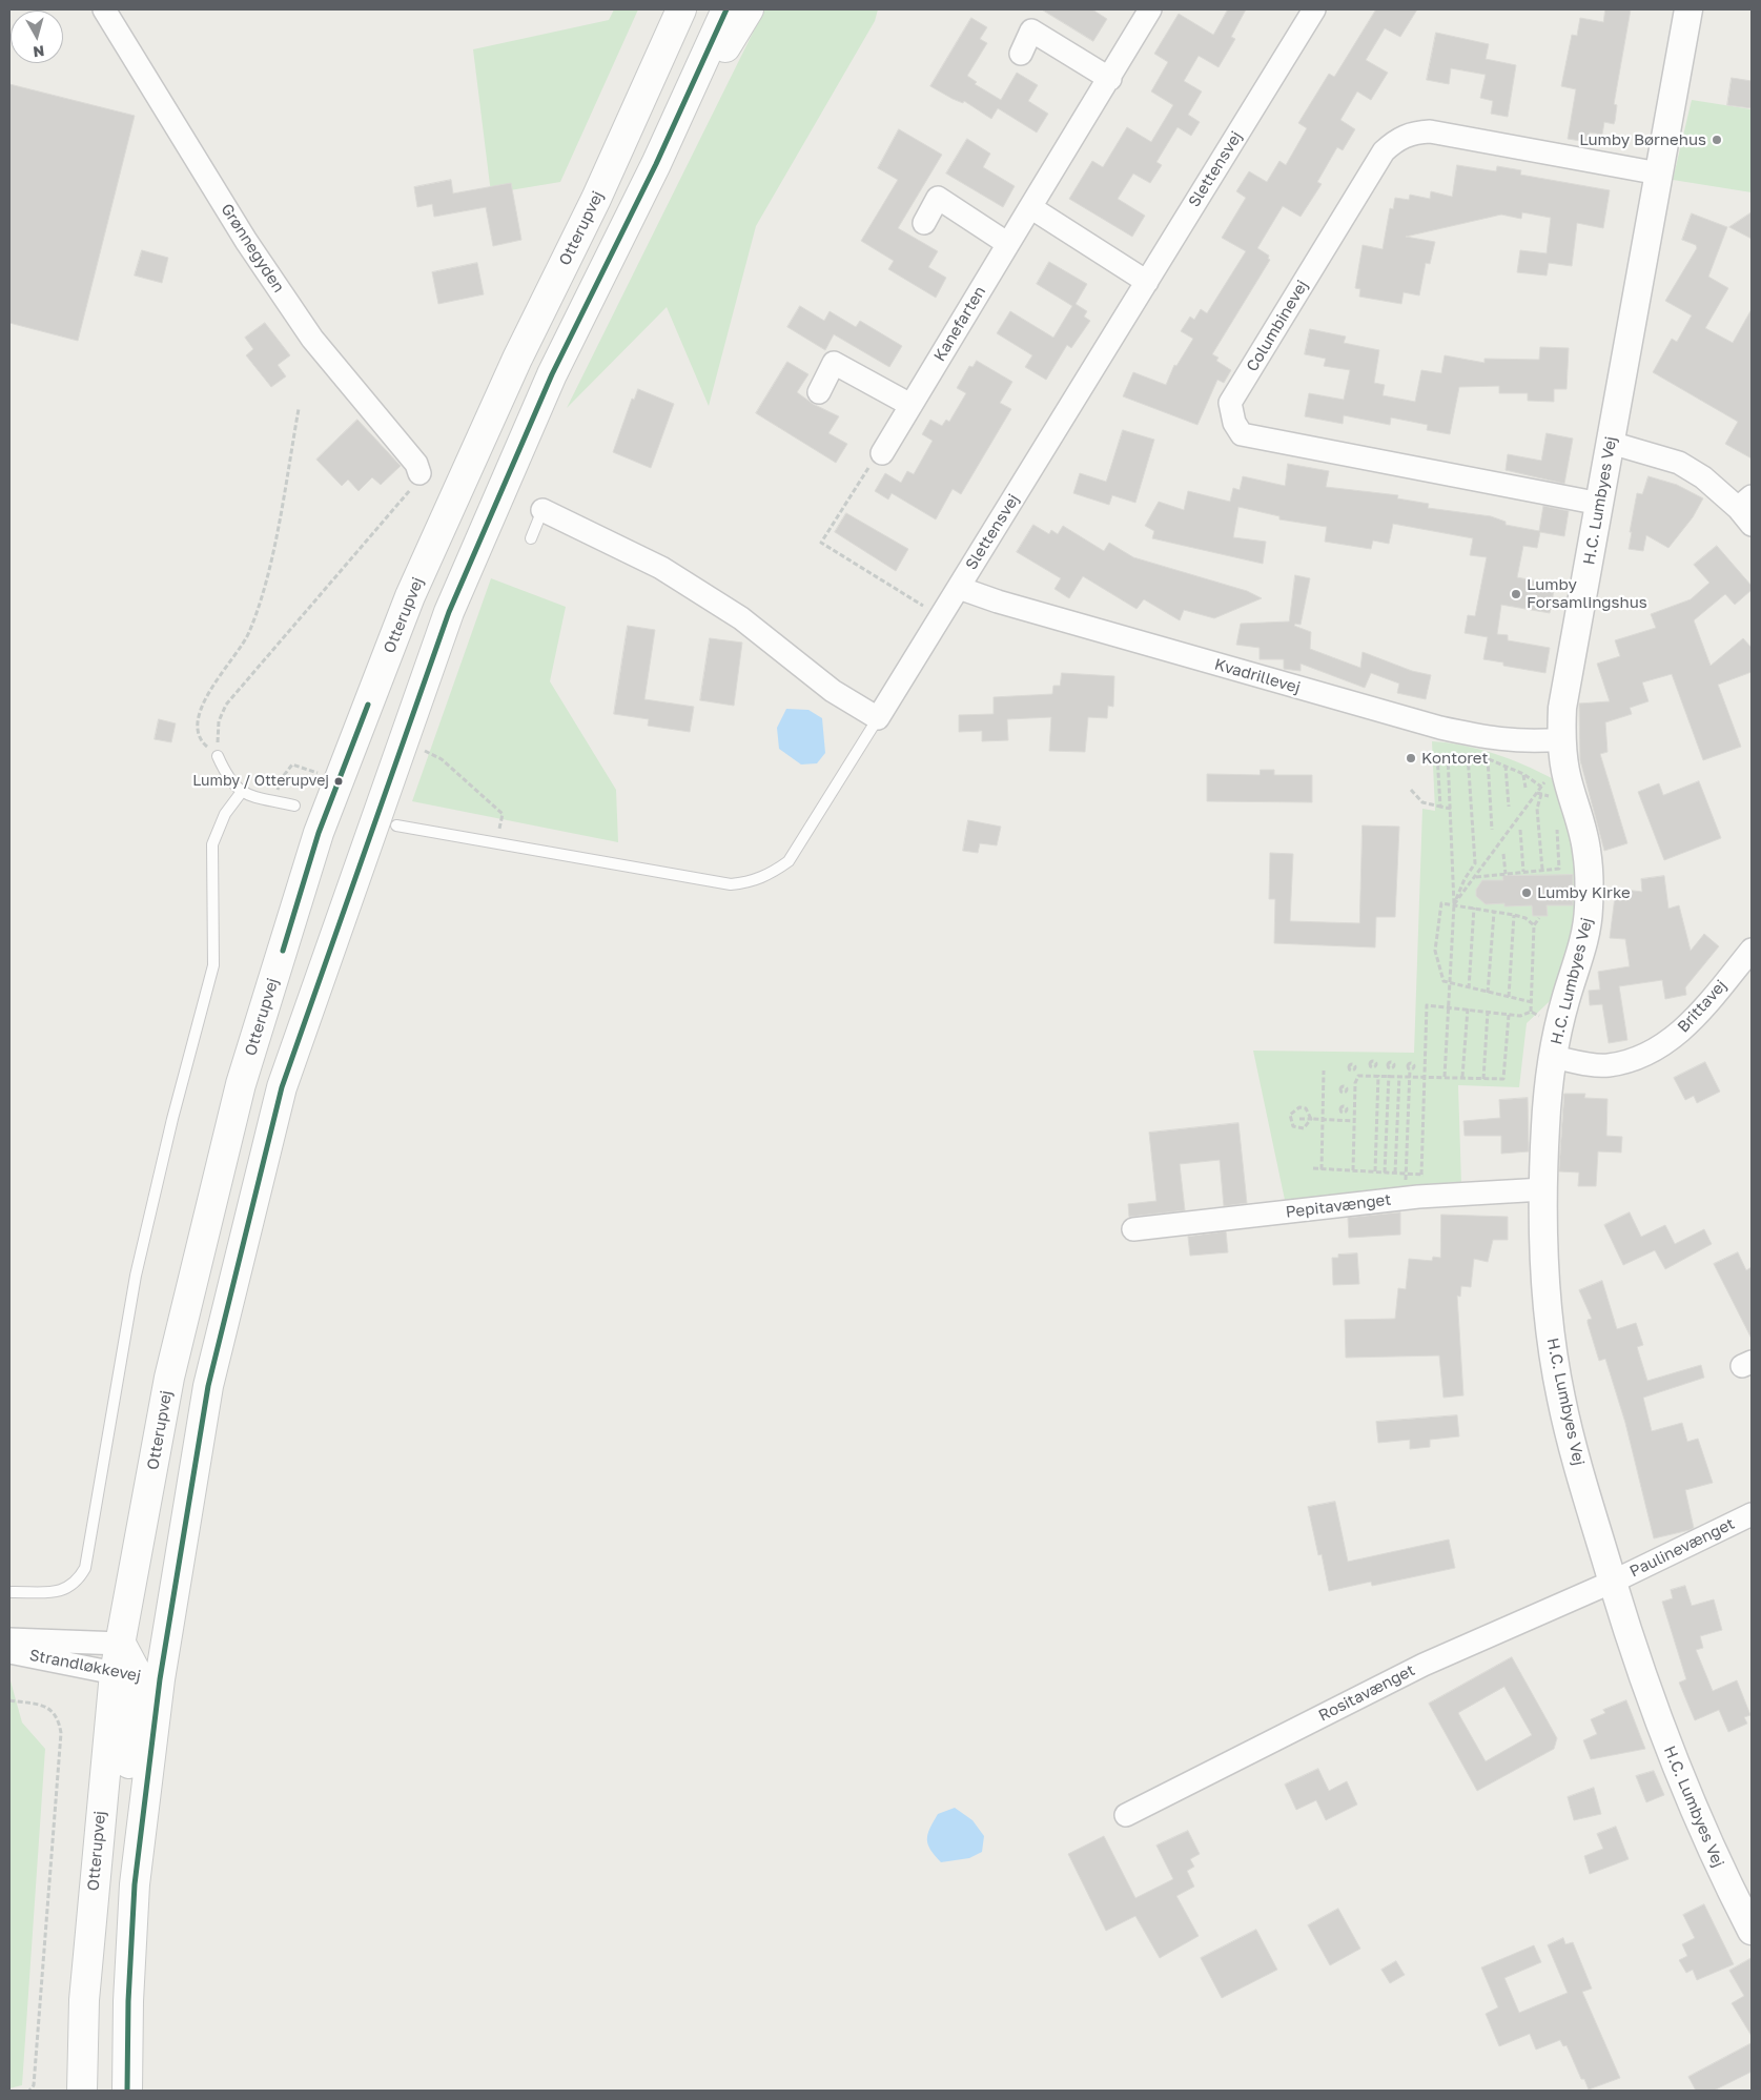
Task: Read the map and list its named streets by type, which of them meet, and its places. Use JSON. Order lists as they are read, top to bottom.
{
  "streets": {
    "main road": ["Otterupvej"],
    "street": [
      "Slettensvej",
      "Grønnegyden",
      "Kanefarten",
      "Columbinevej",
      "H.C. Lumbyes Vej",
      "Kvadrillevej",
      "Brittavej",
      "Pepitavænget",
      "Paulinevænget",
      "Strandløkkevej",
      "Rositavænget"
    ]
  },
  "crossings": [
    ["Slettensvej", "Kvadrillevej"],
    ["Otterupvej", "Strandløkkevej"],
    ["Columbinevej", "H.C. Lumbyes Vej"],
    ["H.C. Lumbyes Vej", "Kvadrillevej"],
    ["H.C. Lumbyes Vej", "Brittavej"],
    ["H.C. Lumbyes Vej", "Pepitavænget"],
    ["H.C. Lumbyes Vej", "Paulinevænget"],
    ["H.C. Lumbyes Vej", "Rositavænget"],
    ["Paulinevænget", "Rositavænget"]
  ],
  "places": [
    "Lumby Børnehus",
    "Lumby Forsamlingshus",
    "Kontoret",
    "Lumby / Otterupvej",
    "Lumby Kirke"
  ],
  "north": "bottom"
}
